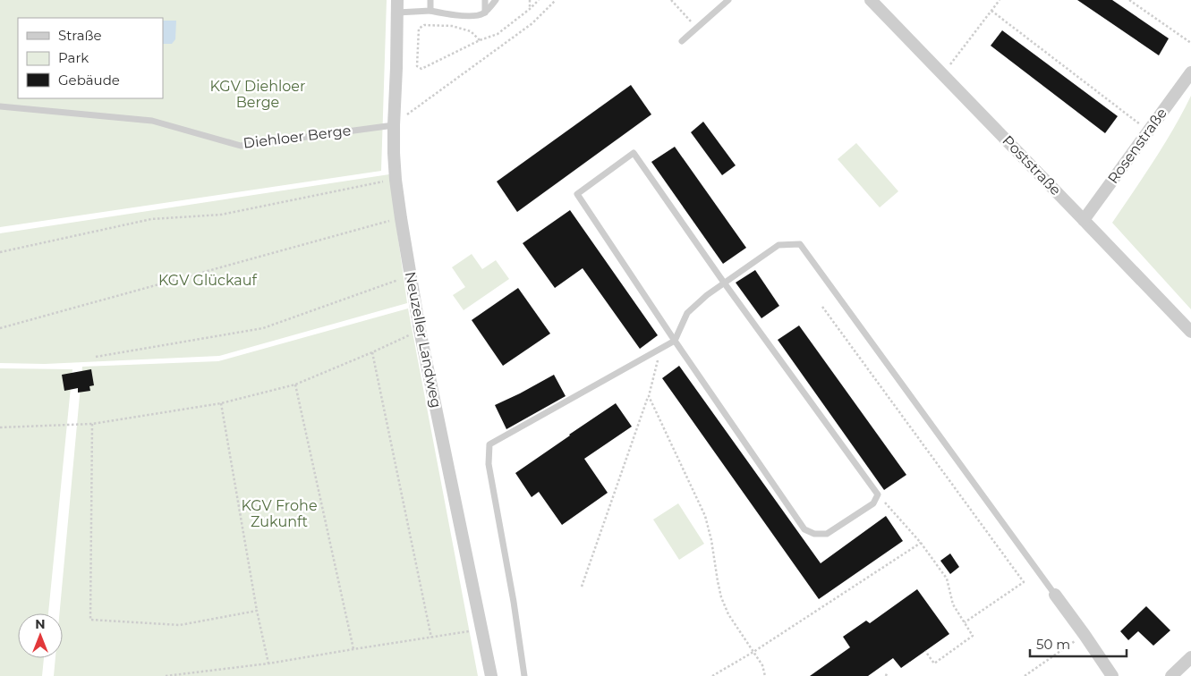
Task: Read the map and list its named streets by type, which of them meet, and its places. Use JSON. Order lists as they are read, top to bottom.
{
  "streets": {
    "street": ["Rosenstraße", "Poststraße", "Neuzeller Landweg"],
    "lane": ["Diehloer Berge"]
  },
  "crossings": [
    ["Diehloer Berge", "Neuzeller Landweg"],
    ["Rosenstraße", "Poststraße"]
  ],
  "parks": ["KGV Diehloer Berge", "KGV Glückauf", "KGV Frohe Zukunft"],
  "legend": ["Straße", "Park", "Gebäude"],
  "scale_bar": "50 m",
  "north": "top"
}
